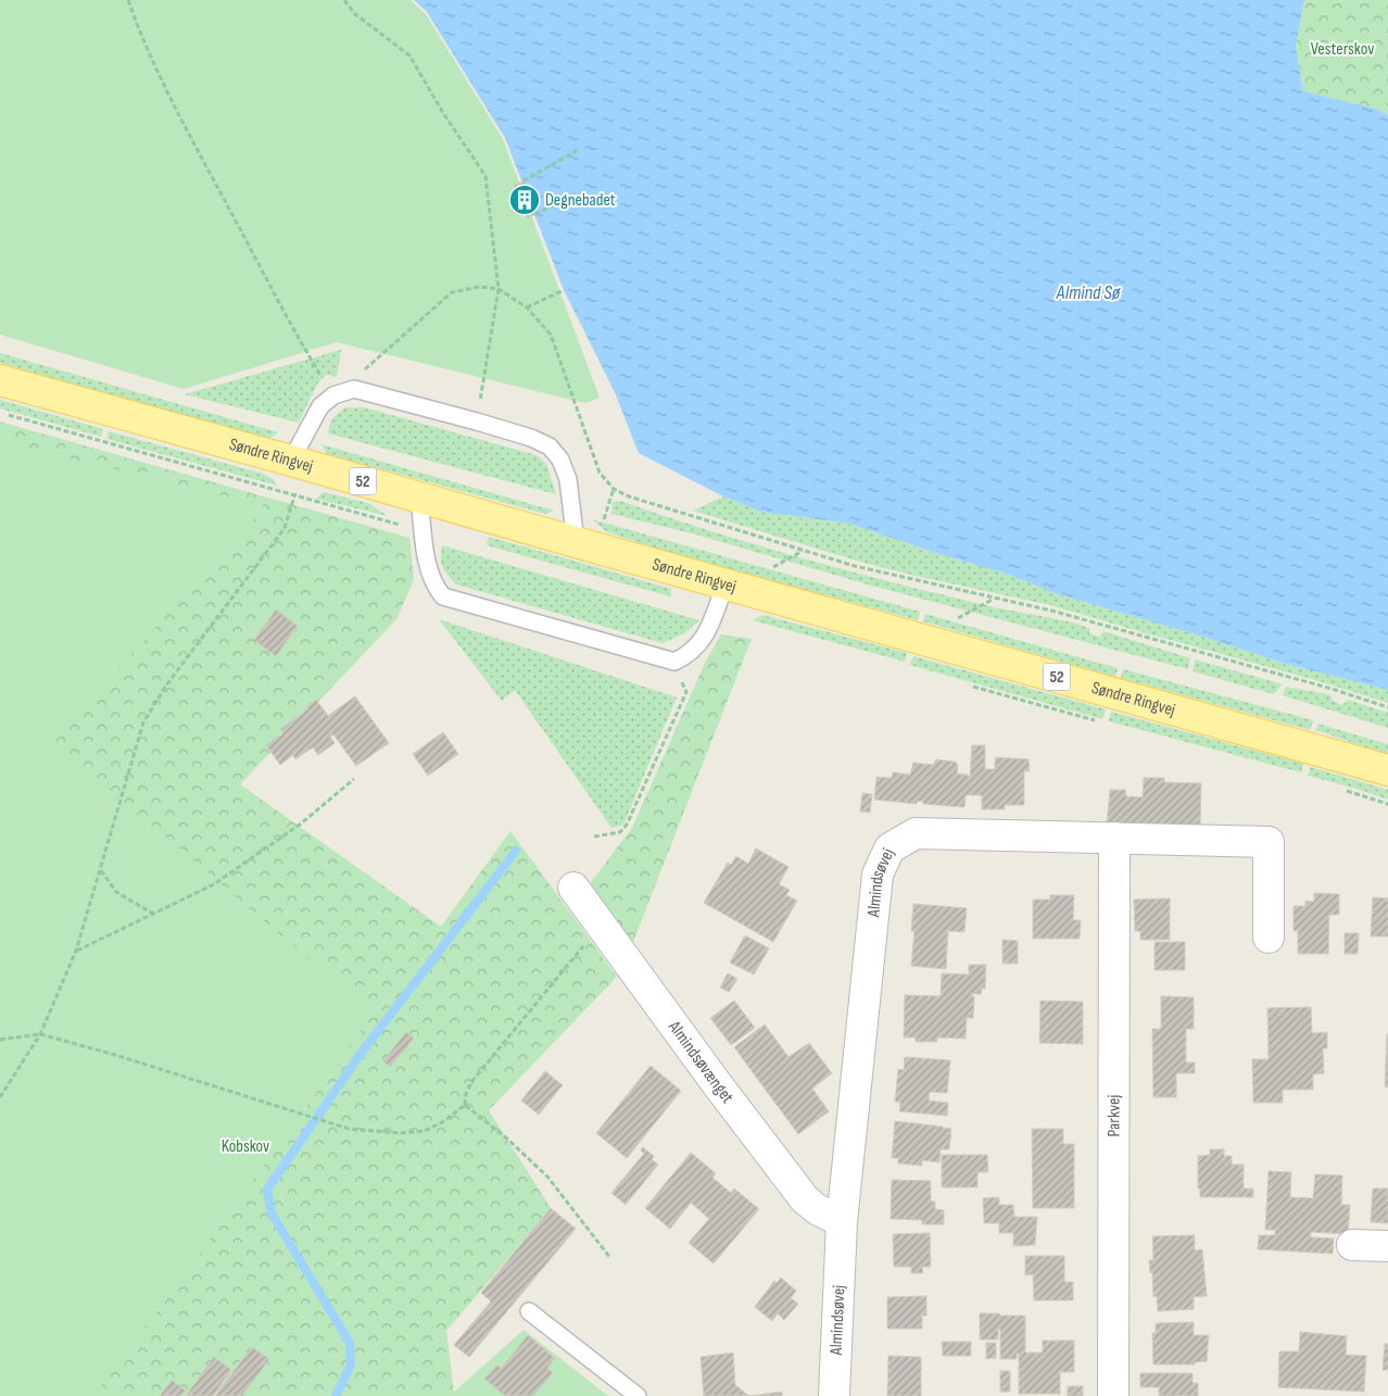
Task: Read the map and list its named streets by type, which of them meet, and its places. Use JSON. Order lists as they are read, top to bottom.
{
  "streets": {
    "main road": ["Søndre Ringvej", "52"],
    "street": ["Almindsøvej", "Almindsøvænget", "Parkvej"]
  },
  "crossings": [
    ["Almindsøvej", "Almindsøvænget"],
    ["Almindsøvej", "Parkvej"]
  ],
  "water": ["Almind Sø"],
  "parks": ["Vesterskov", "Kobskov"],
  "places": {
    "building": ["Degnebadet"]
  }
}
